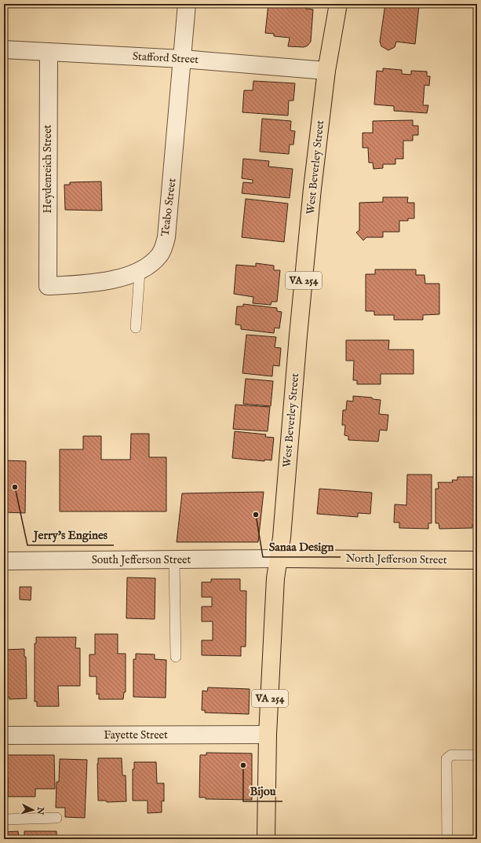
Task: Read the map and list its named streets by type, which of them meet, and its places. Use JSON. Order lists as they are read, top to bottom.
{
  "streets": {
    "main road": ["West Beverley Street", "VA 254", "North Jefferson Street"],
    "street": [
      "Stafford Street",
      "Heydenreich Street",
      "Teabo Street",
      "South Jefferson Street",
      "Fayette Street"
    ]
  },
  "crossings": [
    ["Stafford Street", "West Beverley Street"],
    ["Stafford Street", "Heydenreich Street"],
    ["Stafford Street", "Teabo Street"],
    ["West Beverley Street", "North Jefferson Street"],
    ["West Beverley Street", "South Jefferson Street"],
    ["West Beverley Street", "Fayette Street"],
    ["Heydenreich Street", "Teabo Street"],
    ["North Jefferson Street", "South Jefferson Street"]
  ],
  "places": ["Jerry's Engines", "Sanaa Design", "Bijou"],
  "north": "right"
}
